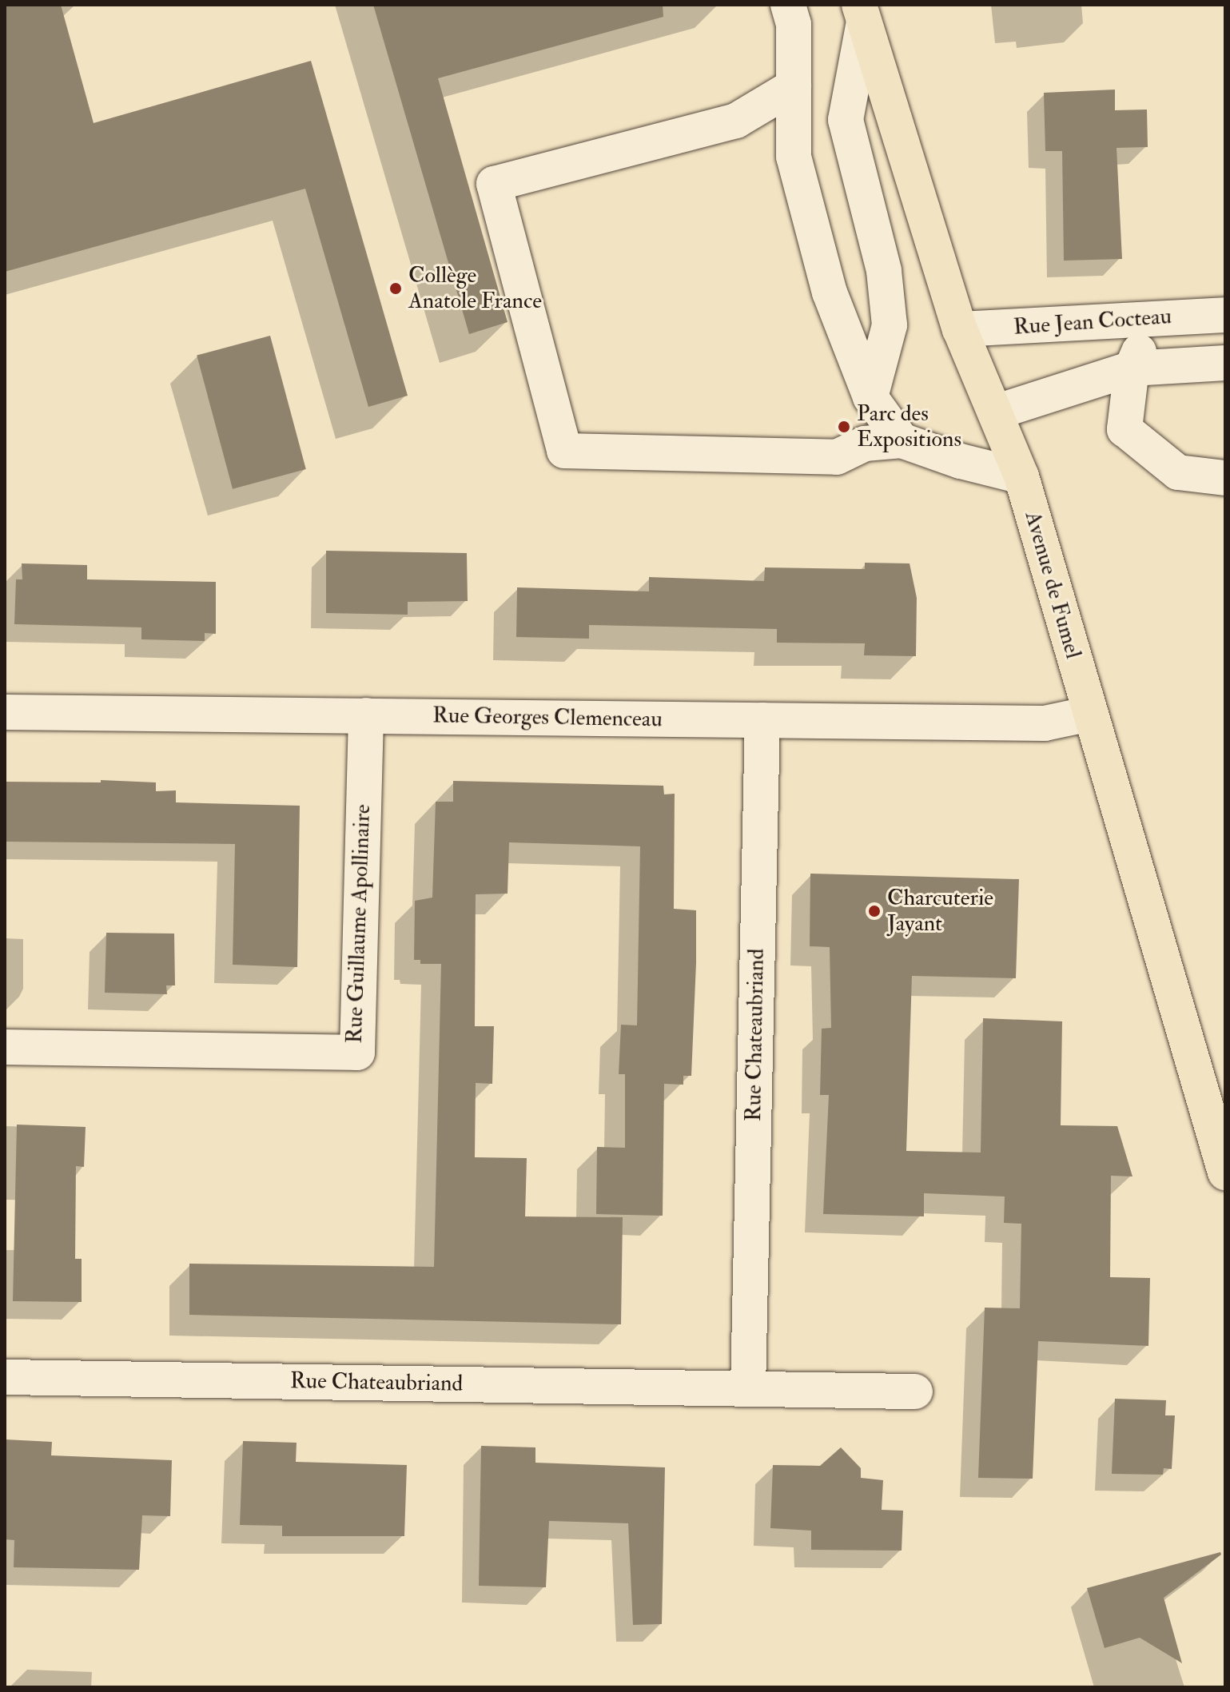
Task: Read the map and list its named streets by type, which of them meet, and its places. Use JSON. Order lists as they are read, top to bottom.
{
  "streets": {
    "main road": ["Avenue de Fumel"],
    "street": [
      "Rue Jean Cocteau",
      "Rue Georges Clemenceau",
      "Rue Guillaume Apollinaire",
      "Rue Chateaubriand"
    ]
  },
  "crossings": [
    ["Rue Jean Cocteau", "Avenue de Fumel"],
    ["Avenue de Fumel", "Rue Georges Clemenceau"],
    ["Rue Georges Clemenceau", "Rue Guillaume Apollinaire"],
    ["Rue Georges Clemenceau", "Rue Chateaubriand"]
  ],
  "places": ["Collège Anatole France", "Parc des Expositions", "Charcuterie Jayant"]
}
